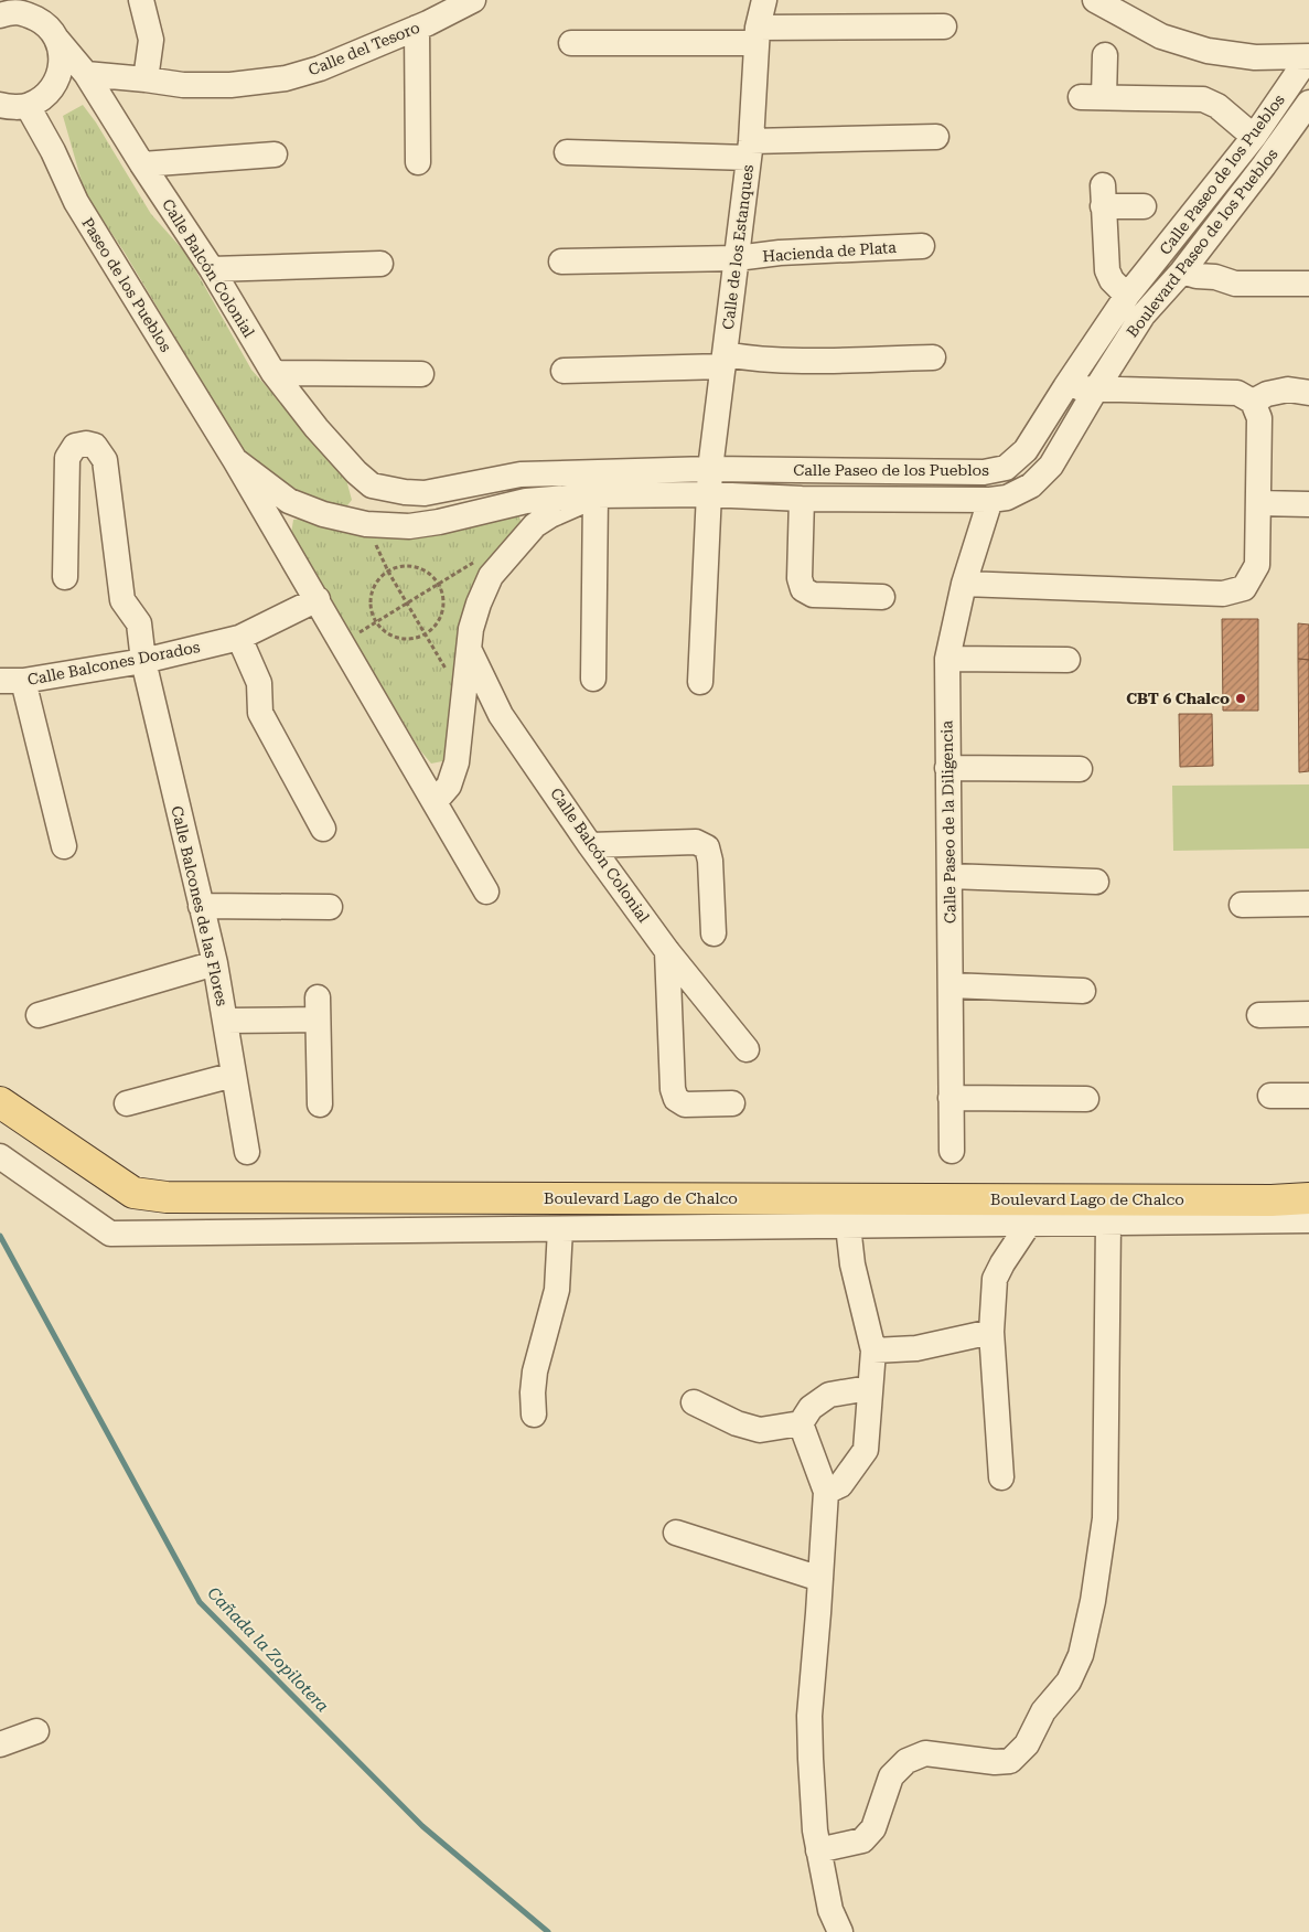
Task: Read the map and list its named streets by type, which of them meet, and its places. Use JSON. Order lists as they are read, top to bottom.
{
  "streets": {
    "main road": ["Boulevard Lago de Chalco"],
    "street": [
      "Calle del Tesoro",
      "Calle Paseo de los Pueblos",
      "Boulevard Paseo de los Pueblos",
      "Calle de los Estanques",
      "Hacienda de Plata",
      "Calle Balcón Colonial",
      "Paseo de los Pueblos",
      "Calle Balcones Dorados",
      "Calle Paseo de la Diligencia",
      "Calle Balcones de las Flores"
    ]
  },
  "crossings": [
    ["Calle del Tesoro", "Calle Balcón Colonial"],
    ["Calle Paseo de los Pueblos", "Boulevard Paseo de los Pueblos"],
    ["Calle Paseo de los Pueblos", "Calle de los Estanques"],
    ["Calle Paseo de los Pueblos", "Calle Balcón Colonial"],
    ["Calle Paseo de los Pueblos", "Paseo de los Pueblos"],
    ["Calle Paseo de los Pueblos", "Calle Paseo de la Diligencia"],
    ["Boulevard Paseo de los Pueblos", "Calle Paseo de la Diligencia"],
    ["Calle de los Estanques", "Hacienda de Plata"],
    ["Calle Balcones Dorados", "Calle Balcones de las Flores"]
  ],
  "water": ["Cañada la Zopilotera"],
  "places": ["CBT 6 Chalco"]
}
